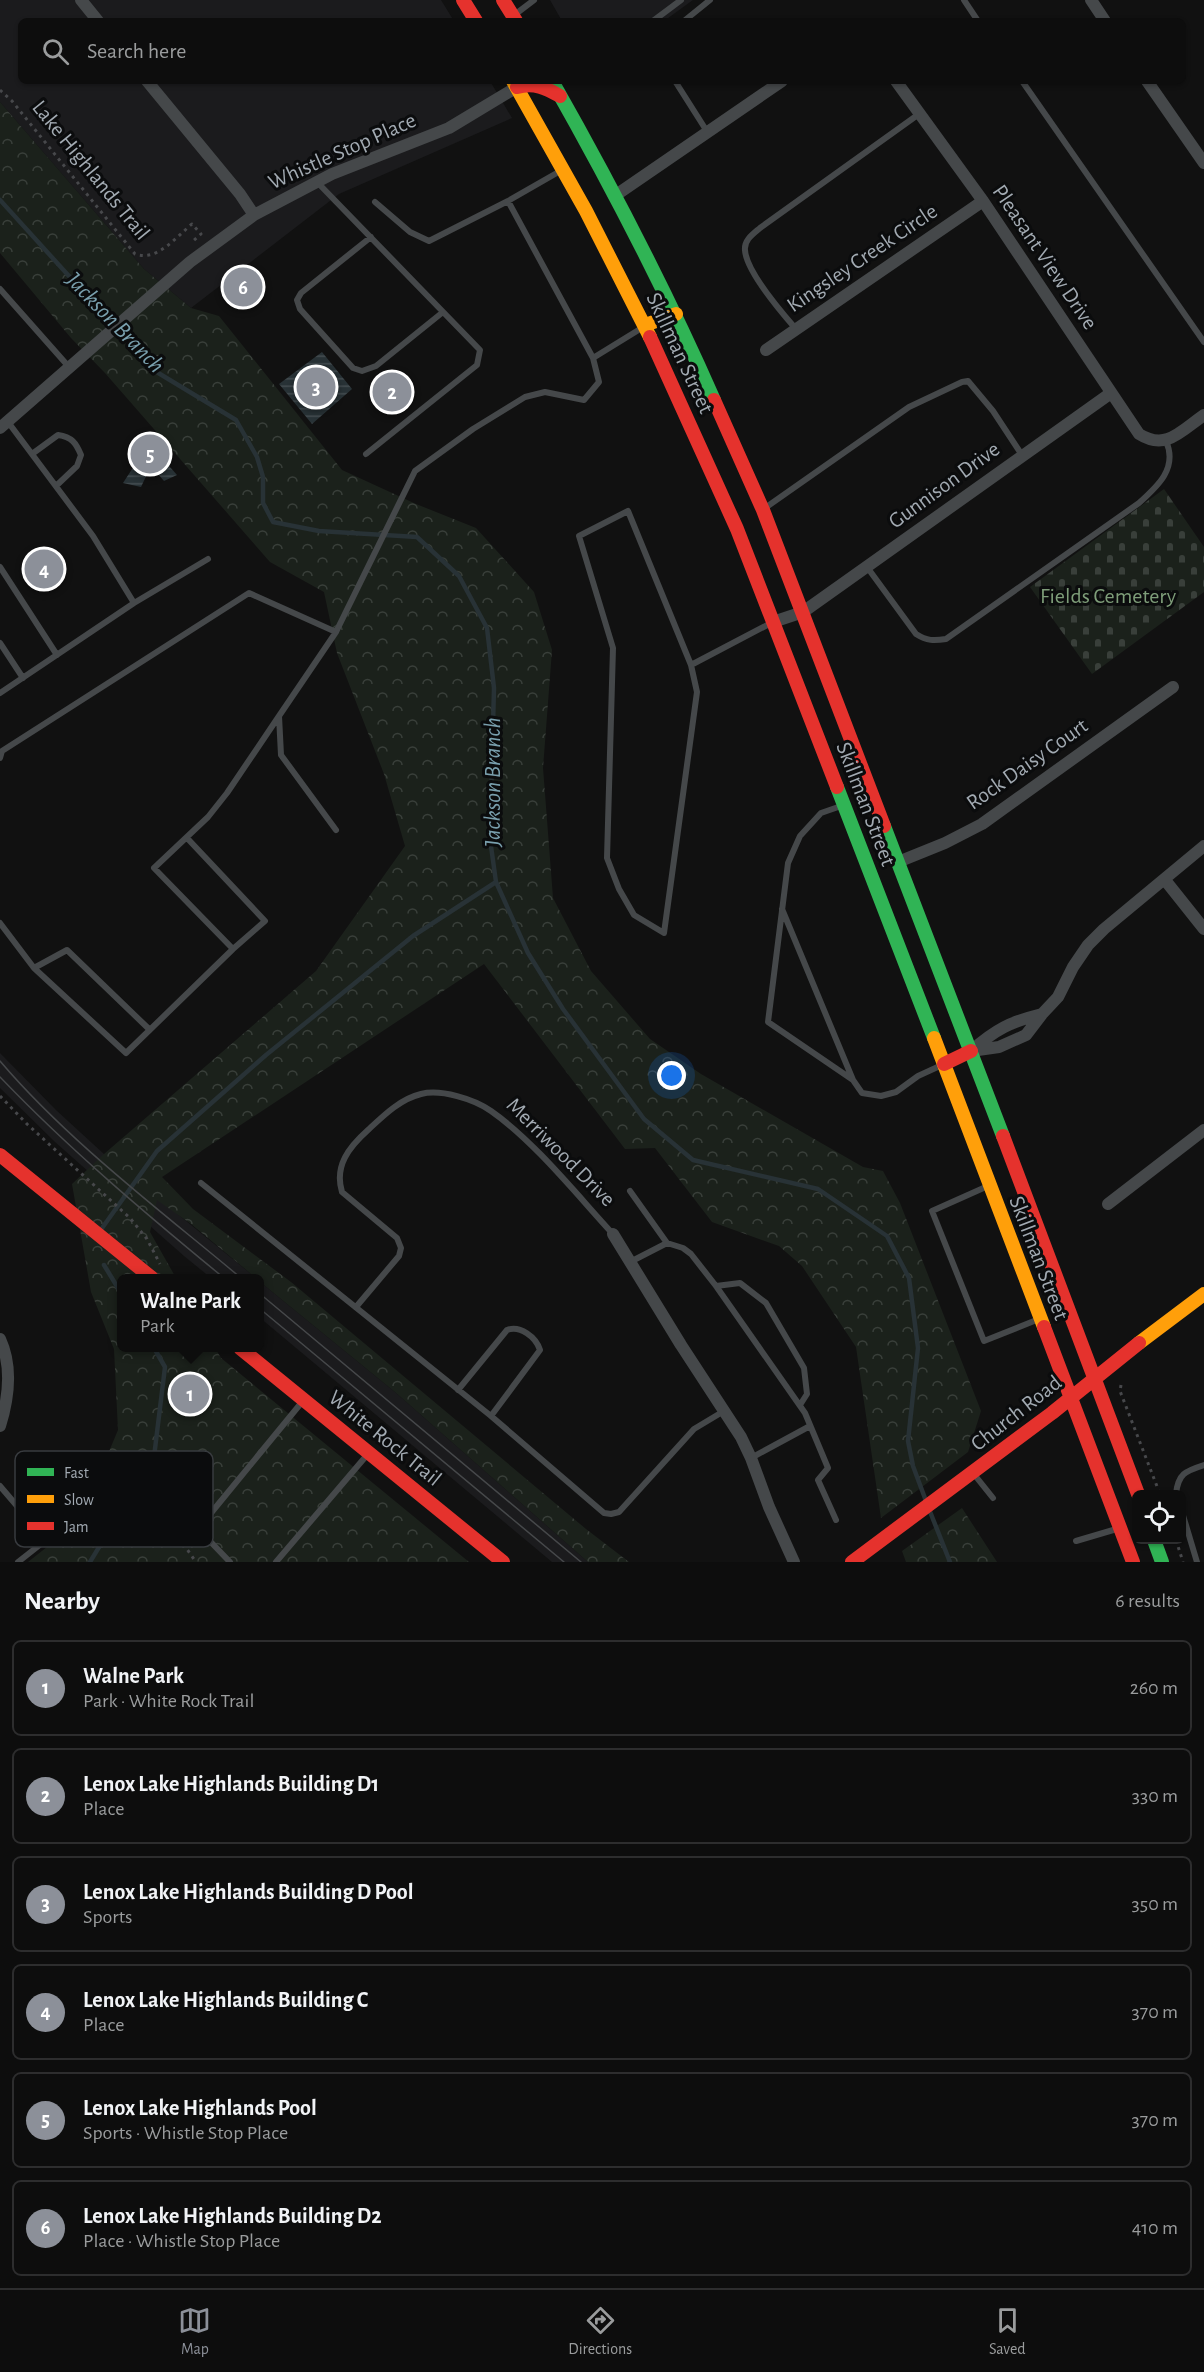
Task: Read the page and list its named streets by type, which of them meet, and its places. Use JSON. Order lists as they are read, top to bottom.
{
  "streets": {
    "main road": ["Skillman Street", "Church Road", "White Rock Trail"],
    "street": [
      "Whistle Stop Place",
      "Pleasant View Drive",
      "Kingsley Creek Circle",
      "Gunnison Drive",
      "Rock Daisy Court",
      "Merriwood Drive"
    ],
    "path": ["Lake Highlands Trail"]
  },
  "crossings": [
    ["Whistle Stop Place", "Skillman Street"],
    ["Pleasant View Drive", "Kingsley Creek Circle"],
    ["Pleasant View Drive", "Gunnison Drive"],
    ["Skillman Street", "Gunnison Drive"],
    ["Skillman Street", "Rock Daisy Court"],
    ["Skillman Street", "Church Road"]
  ],
  "water": ["Jackson Branch"],
  "parks": ["Fields Cemetery"],
  "legend": ["Fast", "Slow", "Jam"],
  "page": {
    "search": "Search here",
    "pins": [
      "6",
      "3",
      "2",
      "5",
      "4",
      "1"
    ],
    "popup": ["Walne Park", "Park"],
    "heading": ["Nearby", "6 results"],
    "list": [
      {
        "mark": "1",
        "name": "Walne Park",
        "note": "Park · White Rock Trail",
        "value": "260 m"
      },
      {
        "mark": "2",
        "name": "Lenox Lake Highlands Building D1",
        "note": "Place",
        "value": "330 m"
      },
      {
        "mark": "3",
        "name": "Lenox Lake Highlands Building D Pool",
        "note": "Sports",
        "value": "350 m"
      },
      {
        "mark": "4",
        "name": "Lenox Lake Highlands Building C",
        "note": "Place",
        "value": "370 m"
      },
      {
        "mark": "5",
        "name": "Lenox Lake Highlands Pool",
        "note": "Sports · Whistle Stop Place",
        "value": "370 m"
      },
      {
        "mark": "6",
        "name": "Lenox Lake Highlands Building D2",
        "note": "Place · Whistle Stop Place",
        "value": "410 m"
      }
    ],
    "nav": ["Map", "Directions", "Saved"]
  }
}
